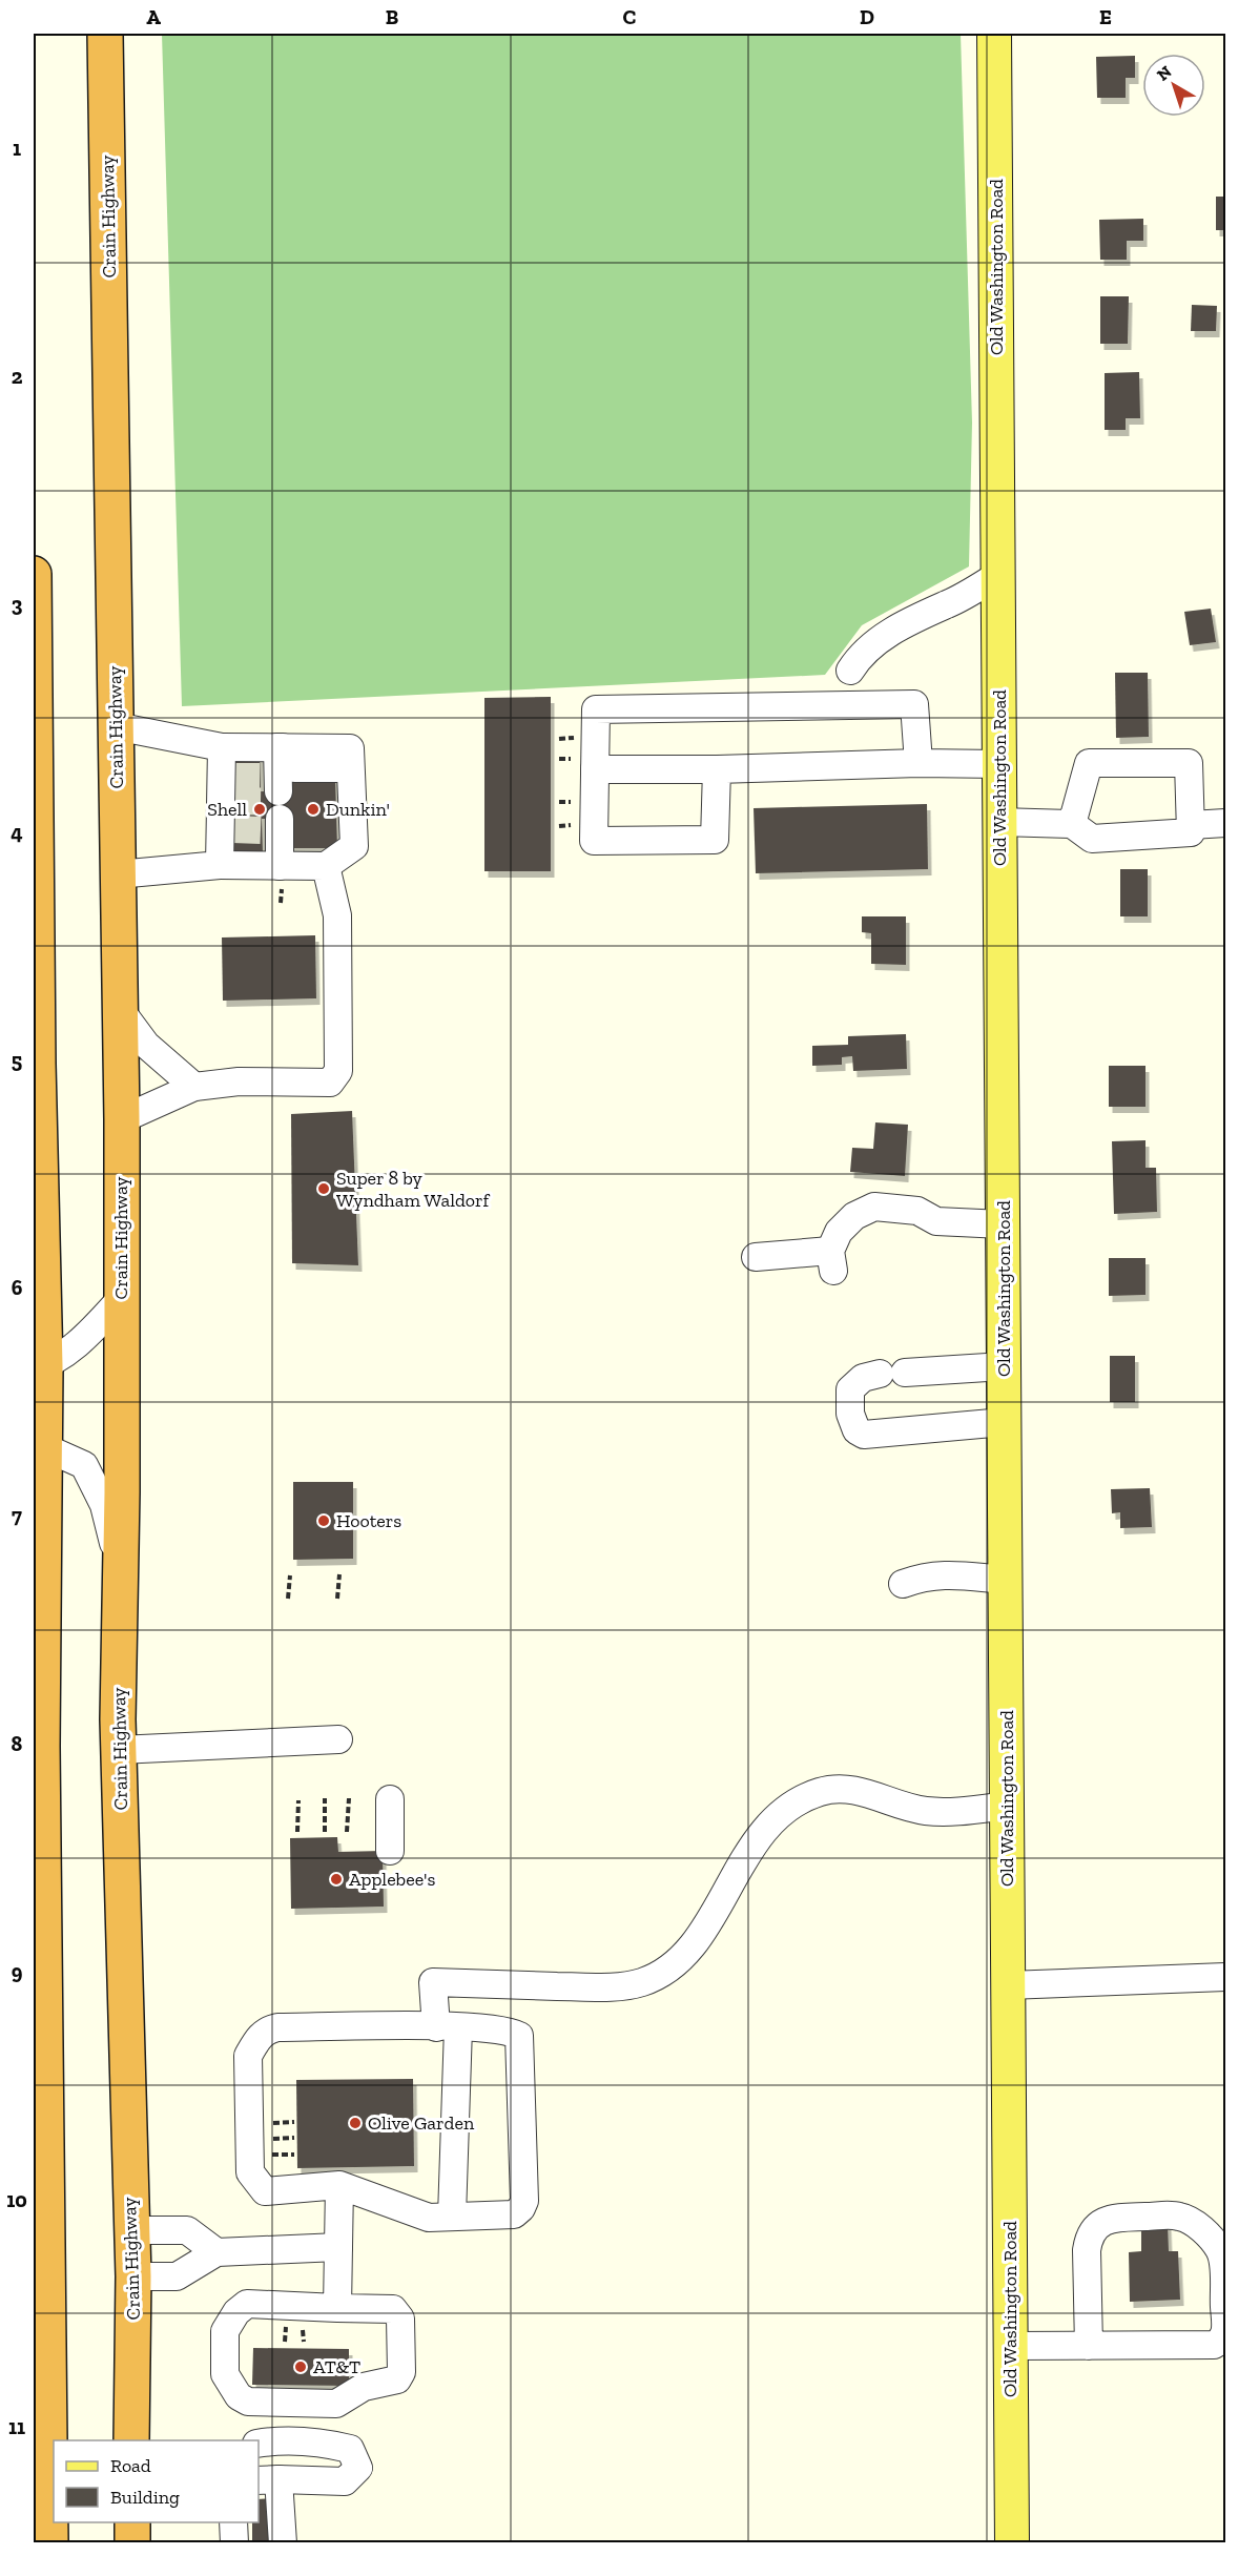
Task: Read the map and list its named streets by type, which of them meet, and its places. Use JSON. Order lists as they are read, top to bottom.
{
  "streets": {
    "highway": ["Crain Highway"],
    "main road": ["Old Washington Road"]
  },
  "places": [
    "Shell",
    "Dunkin'",
    "Super 8 by Wyndham Waldorf",
    "Hooters",
    "Applebee's",
    "Olive Garden",
    "AT&T"
  ],
  "legend": ["Road", "Building"],
  "north": "top left",
  "grid": {
    "columns": [
      "A",
      "B",
      "C",
      "D",
      "E"
    ],
    "rows": [
      "1",
      "2",
      "3",
      "4",
      "5",
      "6",
      "7",
      "8",
      "9",
      "10",
      "11"
    ]
  }
}
